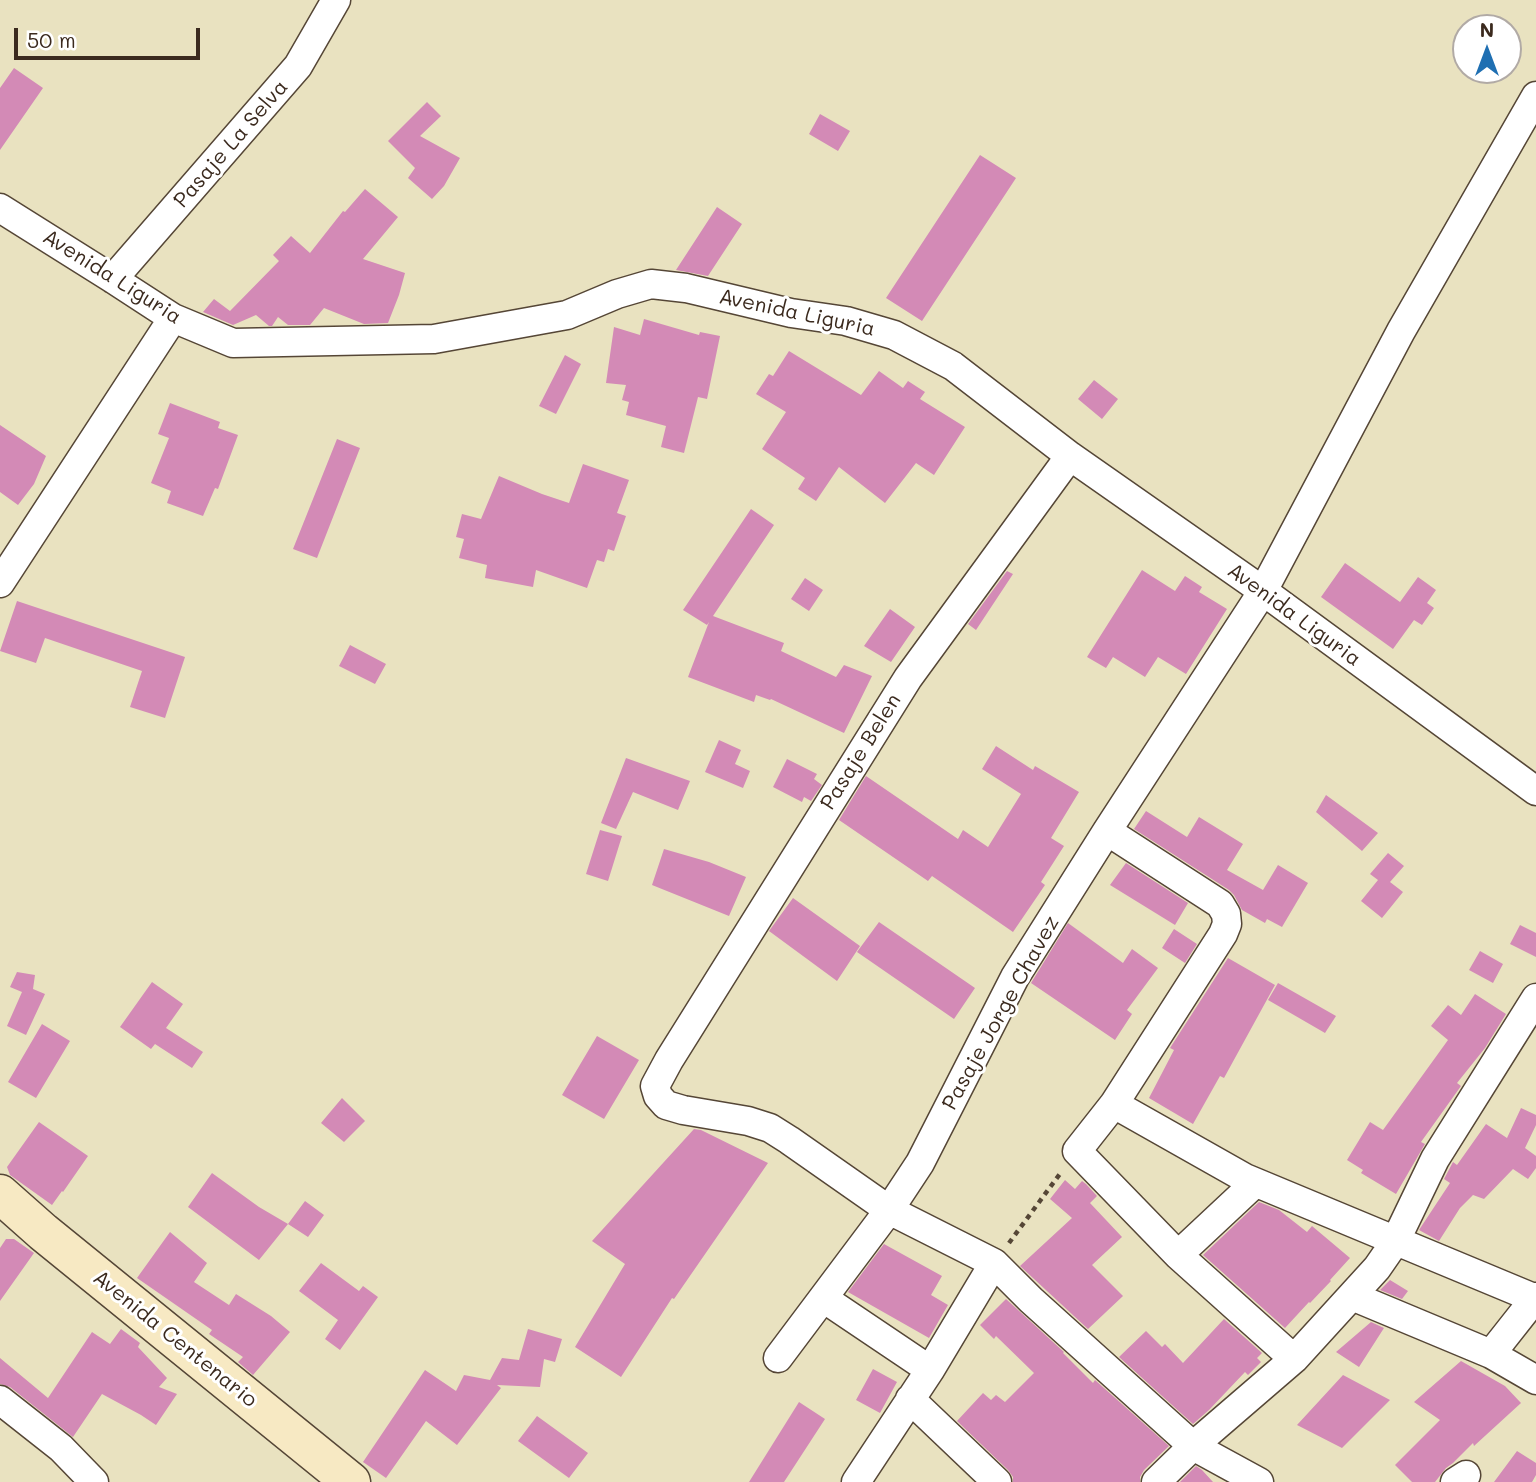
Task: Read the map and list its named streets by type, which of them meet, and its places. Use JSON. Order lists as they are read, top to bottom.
{
  "streets": {
    "main road": ["Avenida Centenario"],
    "street": [
      "Pasaje La Selva",
      "Avenida Liguria",
      "Pasaje Belen",
      "Pasaje Jorge Chavez"
    ]
  },
  "crossings": [
    ["Pasaje La Selva", "Avenida Liguria"],
    ["Avenida Liguria", "Pasaje Belen"],
    ["Avenida Liguria", "Pasaje Jorge Chavez"],
    ["Pasaje Belen", "Pasaje Jorge Chavez"]
  ],
  "scale_bar": "50 m",
  "north": "top"
}
